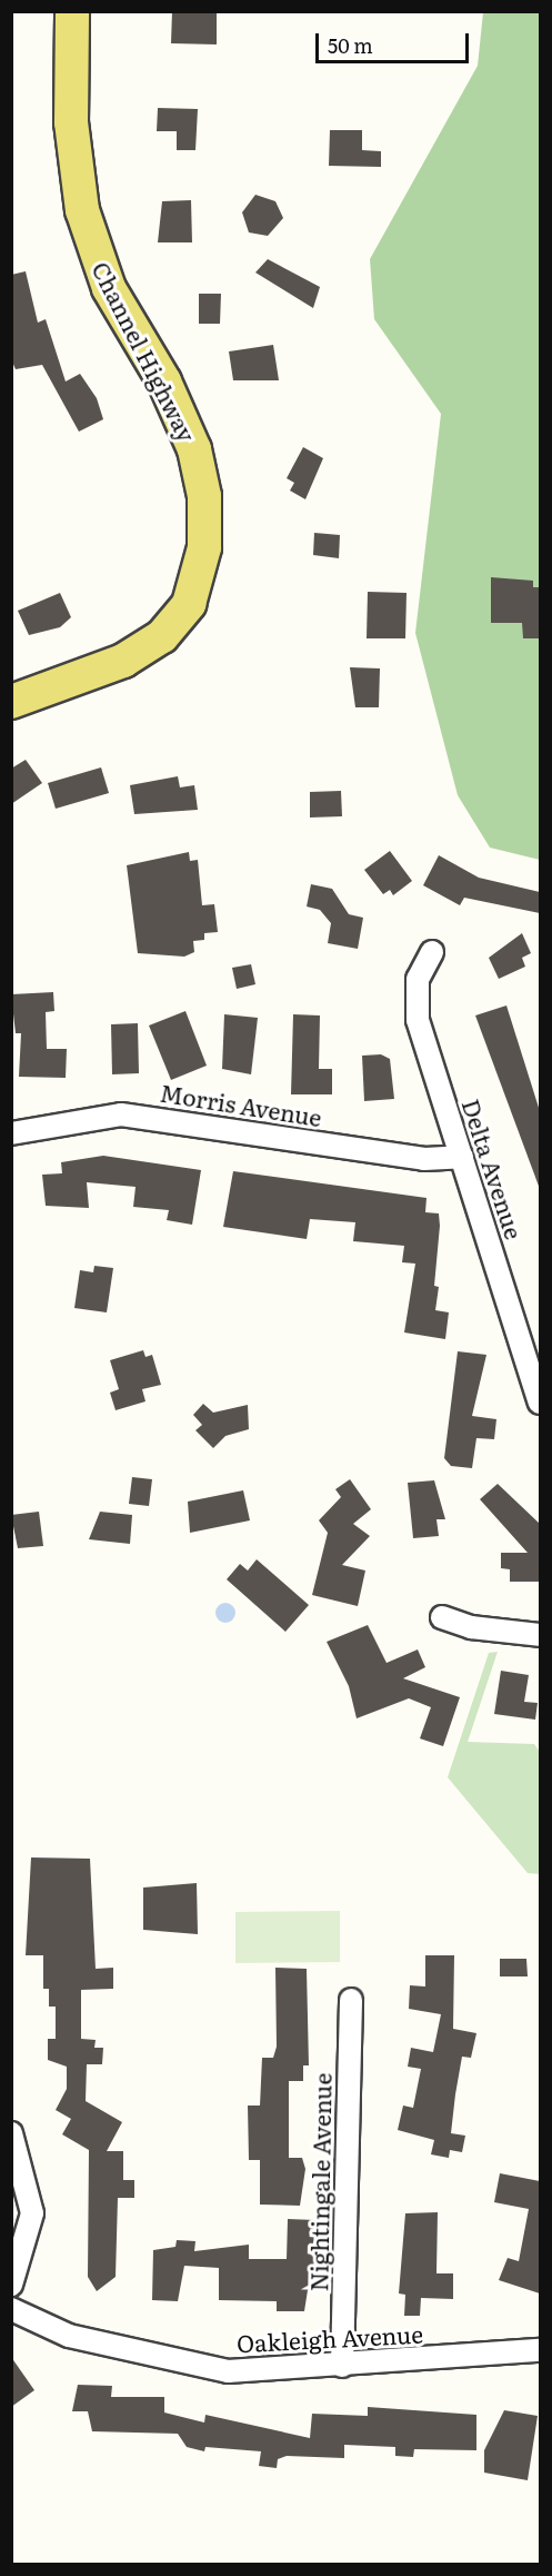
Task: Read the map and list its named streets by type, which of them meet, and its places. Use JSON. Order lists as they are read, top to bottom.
{
  "streets": {
    "main road": ["Channel Highway"],
    "street": [
      "Morris Avenue",
      "Delta Avenue",
      "Nightingale Avenue",
      "Oakleigh Avenue"
    ]
  },
  "crossings": [
    ["Morris Avenue", "Delta Avenue"],
    ["Nightingale Avenue", "Oakleigh Avenue"]
  ],
  "scale_bar": "50 m"
}
